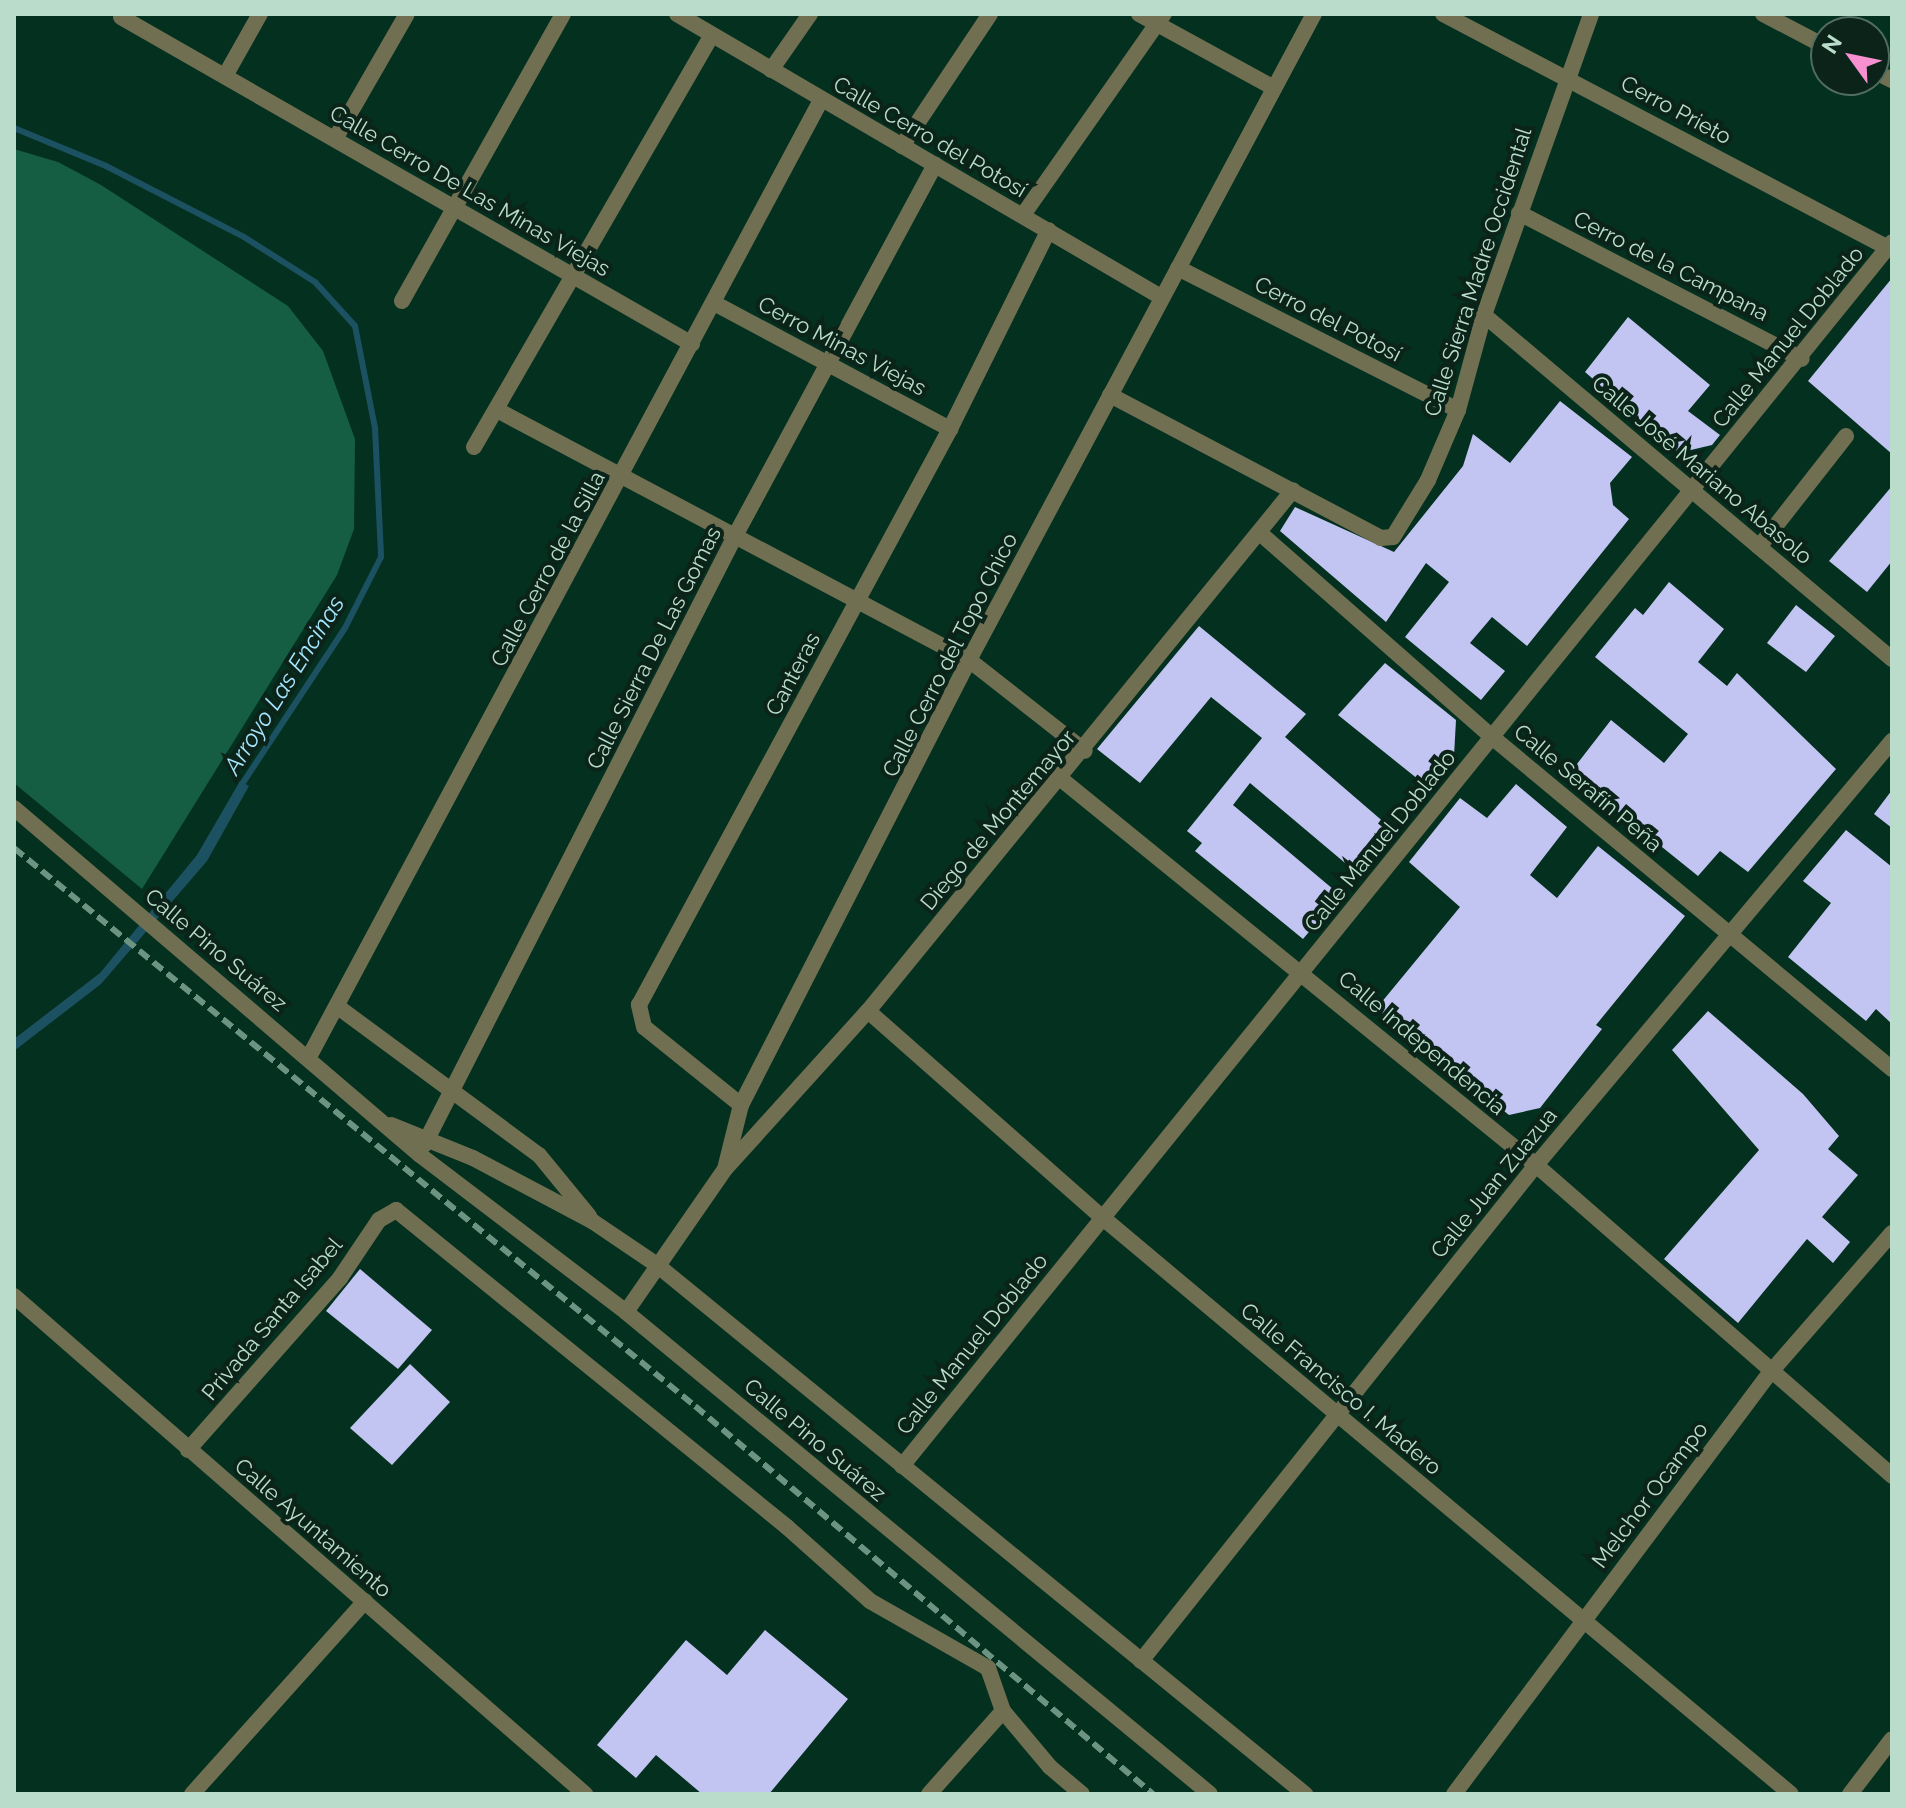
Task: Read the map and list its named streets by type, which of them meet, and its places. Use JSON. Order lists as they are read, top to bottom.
{
  "streets": {
    "street": [
      "Cerro Prieto",
      "Calle Cerro del Potosí",
      "Calle Cerro De Las Minas Viejas",
      "Cerro de la Campana",
      "Calle Sierra Madre Occidental",
      "Cerro del Potosí",
      "Calle Manuel Doblado",
      "Cerro Minas Viejas",
      "Calle José Mariano Abasolo",
      "Calle Cerro de la Silla",
      "Calle Sierra De Las Gomas",
      "Calle Cerro del Topo Chico",
      "Canteras",
      "Calle Serafín Peña",
      "Diego de Montemayor",
      "Calle Pino Suárez",
      "Calle Independencia",
      "Calle Juan Zuazua",
      "Privada Santa Isabel",
      "Calle Francisco I. Madero",
      "Melchor Ocampo",
      "Calle Ayuntamiento"
    ]
  },
  "crossings": [
    ["Cerro Prieto", "Calle Sierra Madre Occidental"],
    ["Cerro Prieto", "Calle Manuel Doblado"],
    ["Calle Cerro del Potosí", "Calle Cerro de la Silla"],
    ["Calle Cerro del Potosí", "Calle Sierra De Las Gomas"],
    ["Calle Cerro del Potosí", "Calle Cerro del Topo Chico"],
    ["Calle Cerro del Potosí", "Canteras"],
    ["Calle Cerro De Las Minas Viejas", "Calle Cerro de la Silla"],
    ["Cerro de la Campana", "Calle Sierra Madre Occidental"],
    ["Cerro de la Campana", "Calle Manuel Doblado"],
    ["Calle Sierra Madre Occidental", "Cerro del Potosí"],
    ["Calle Sierra Madre Occidental", "Calle José Mariano Abasolo"],
    ["Calle Sierra Madre Occidental", "Diego de Montemayor"],
    ["Cerro del Potosí", "Calle Cerro del Topo Chico"],
    ["Calle Manuel Doblado", "Calle José Mariano Abasolo"],
    ["Calle Manuel Doblado", "Calle Serafín Peña"],
    ["Calle Manuel Doblado", "Calle Pino Suárez"],
    ["Calle Manuel Doblado", "Calle Independencia"],
    ["Calle Manuel Doblado", "Calle Francisco I. Madero"],
    ["Cerro Minas Viejas", "Calle Cerro de la Silla"],
    ["Cerro Minas Viejas", "Calle Sierra De Las Gomas"],
    ["Cerro Minas Viejas", "Canteras"],
    ["Calle Cerro de la Silla", "Calle Pino Suárez"],
    ["Calle Sierra De Las Gomas", "Calle Pino Suárez"],
    ["Calle Cerro del Topo Chico", "Canteras"],
    ["Calle Cerro del Topo Chico", "Diego de Montemayor"],
    ["Calle Cerro del Topo Chico", "Calle Pino Suárez"],
    ["Calle Serafín Peña", "Diego de Montemayor"],
    ["Calle Serafín Peña", "Calle Juan Zuazua"],
    ["Diego de Montemayor", "Calle Independencia"],
    ["Diego de Montemayor", "Calle Francisco I. Madero"],
    ["Calle Pino Suárez", "Calle Juan Zuazua"],
    ["Calle Independencia", "Calle Juan Zuazua"],
    ["Calle Independencia", "Melchor Ocampo"],
    ["Calle Juan Zuazua", "Calle Francisco I. Madero"],
    ["Privada Santa Isabel", "Calle Ayuntamiento"],
    ["Calle Francisco I. Madero", "Melchor Ocampo"]
  ],
  "water": ["Arroyo Las Encinas"],
  "north": "top left"
}
